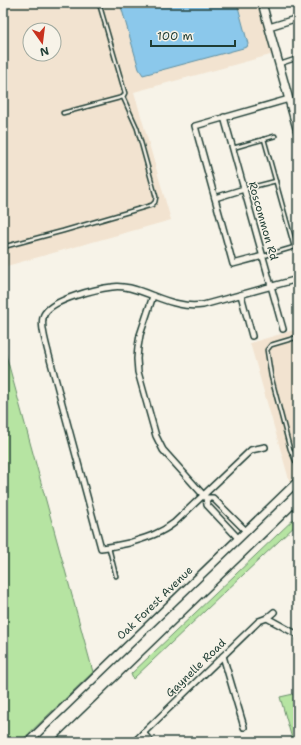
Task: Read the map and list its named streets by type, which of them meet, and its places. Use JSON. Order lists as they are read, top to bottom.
{
  "streets": {
    "street": ["Roscommon Rd", "Oak Forest Avenue", "Gaynelle Road"]
  },
  "scale_bar": "100 m",
  "north": "bottom"
}
